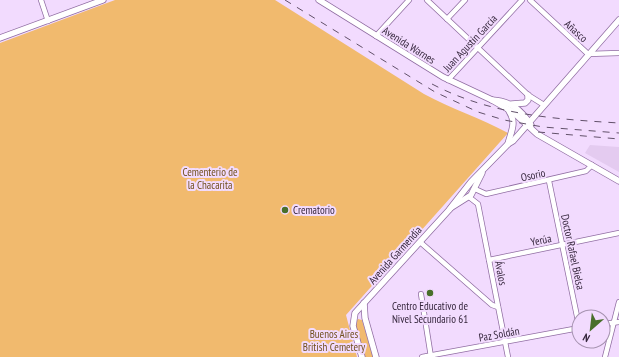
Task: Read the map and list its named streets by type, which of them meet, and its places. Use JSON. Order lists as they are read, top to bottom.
{
  "streets": {
    "main road": ["Avenida Warnes", "Avenida Garmendia"],
    "street": [
      "Añasco",
      "Juan Agustín García",
      "Osorio",
      "Yerúa",
      "Doctor Rafael Bielsa",
      "Ávalos",
      "Paz Soldán"
    ]
  },
  "crossings": [
    ["Añasco", "Avenida Garmendia"],
    ["Juan Agustín García", "Avenida Warnes"],
    ["Avenida Warnes", "Osorio"],
    ["Avenida Warnes", "Avenida Garmendia"],
    ["Osorio", "Doctor Rafael Bielsa"],
    ["Yerúa", "Doctor Rafael Bielsa"],
    ["Yerúa", "Ávalos"],
    ["Ávalos", "Paz Soldán"]
  ],
  "parks": ["Cementerio de la Chacarita", "Buenos Aires British Cemetery"],
  "places": ["Crematorio", "Centro Educativo de Nivel Secundario 61"],
  "north": "bottom left"
}
